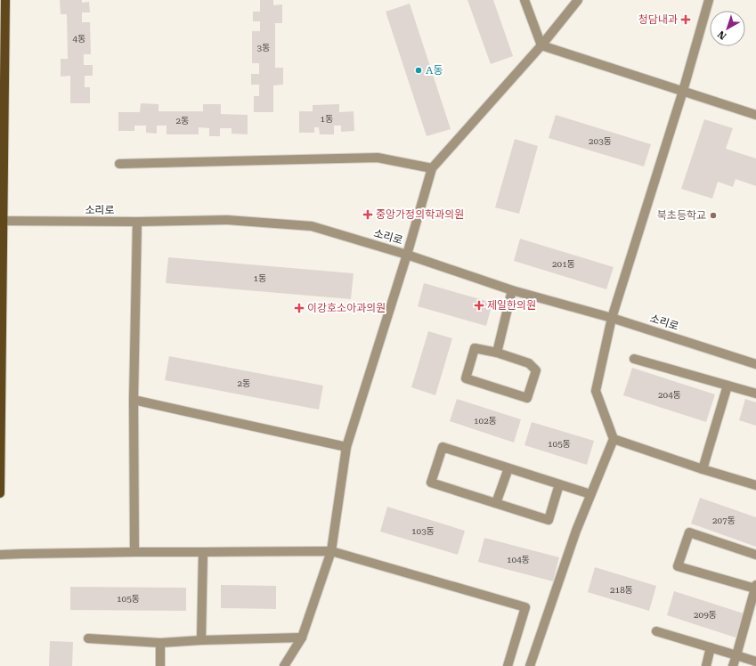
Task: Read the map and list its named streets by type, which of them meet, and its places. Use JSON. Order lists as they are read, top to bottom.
{
  "streets": {
    "street": ["소리로"]
  },
  "places": {
    "health": [
      "청담내과",
      "중앙가정의학과의원",
      "제일한의원",
      "이강호소아과의원"
    ],
    "other": ["A동", "북초등학교"]
  },
  "house_numbers": [
    "4동",
    "3동",
    "1동",
    "2동",
    "203동",
    "201동",
    "1동",
    "2동",
    "204동",
    "102동",
    "105동",
    "207동",
    "103동",
    "104동",
    "218동",
    "105동",
    "209동"
  ],
  "north": "bottom left"
}
